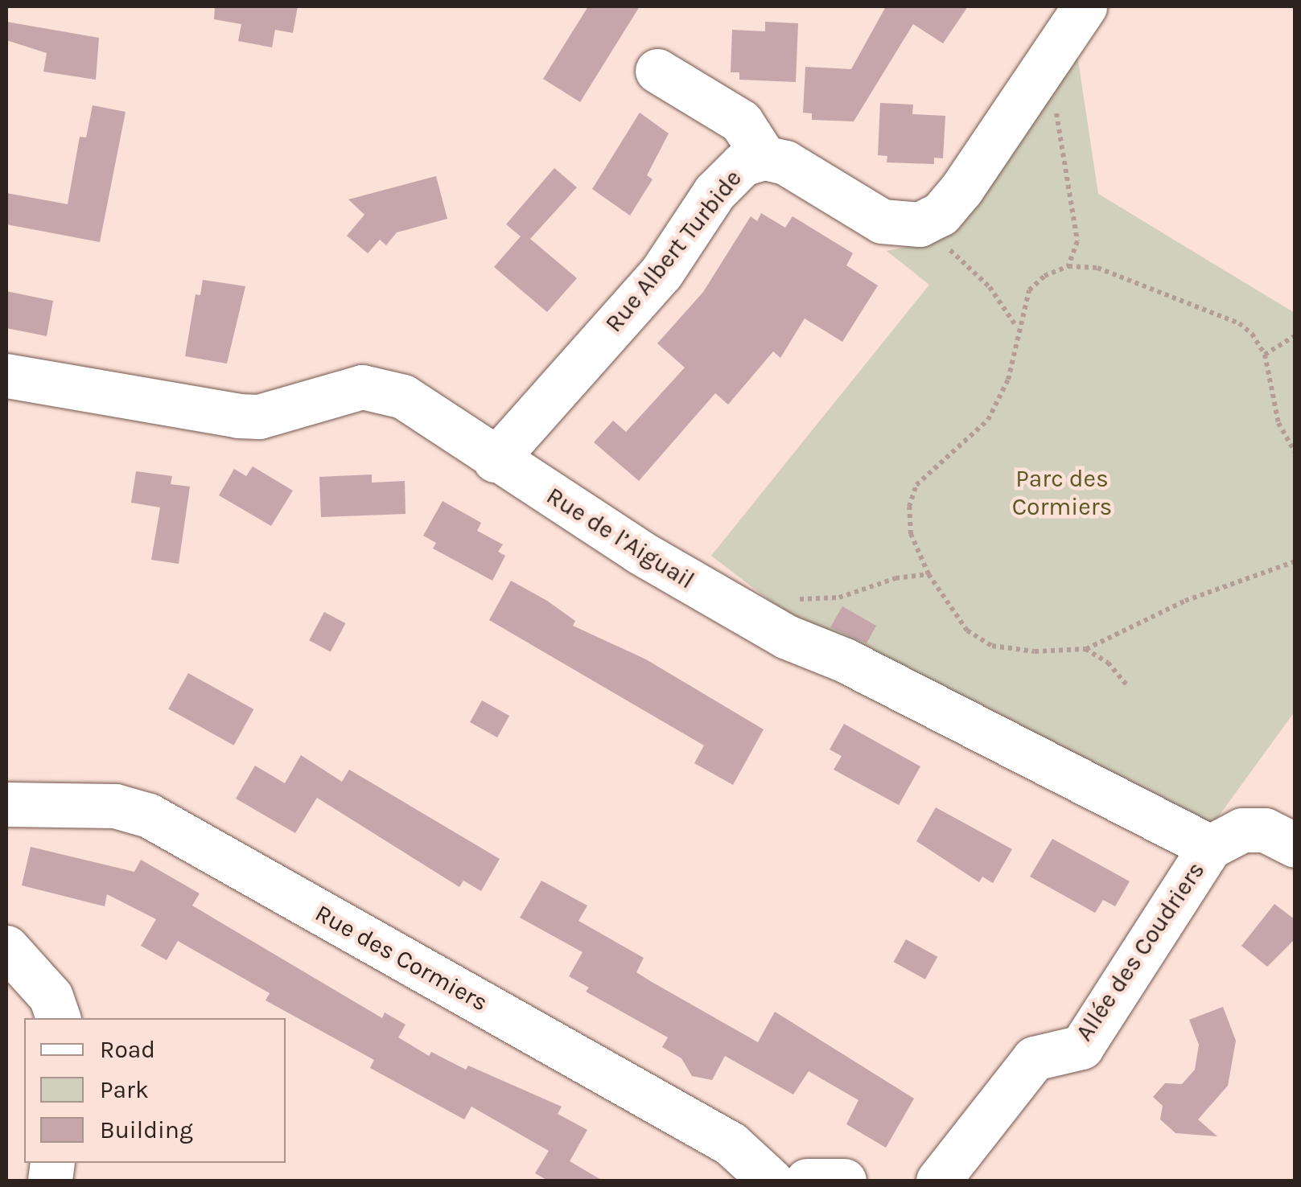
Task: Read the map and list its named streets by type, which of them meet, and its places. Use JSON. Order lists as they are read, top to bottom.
{
  "streets": {
    "street": [
      "Rue Albert Turbide",
      "Rue de l’Aiguail",
      "Allée des Coudriers",
      "Rue des Cormiers"
    ]
  },
  "crossings": [
    ["Rue Albert Turbide", "Rue de l’Aiguail"],
    ["Rue de l’Aiguail", "Allée des Coudriers"]
  ],
  "parks": ["Parc des Cormiers"],
  "legend": ["Road", "Park", "Building"]
}
